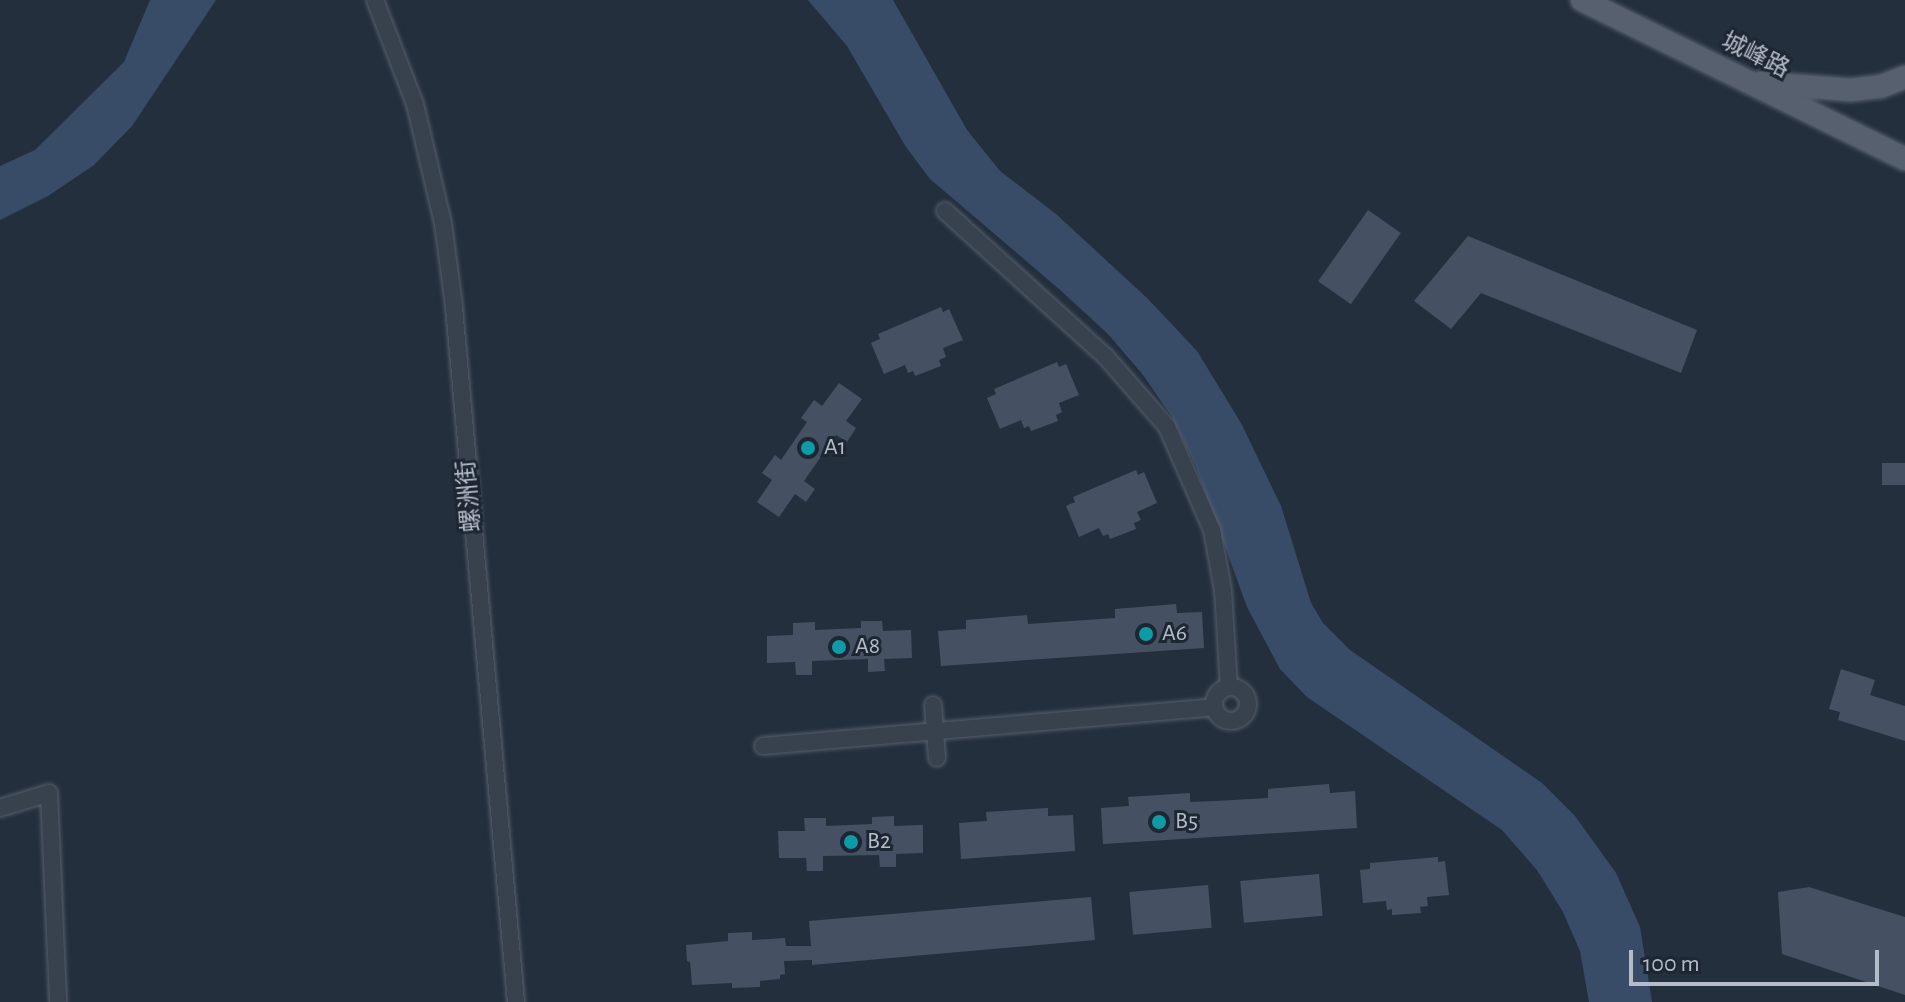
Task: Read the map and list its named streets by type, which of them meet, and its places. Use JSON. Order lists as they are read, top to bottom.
{
  "streets": {
    "main road": ["城峰路"],
    "street": ["螺洲街"]
  },
  "places": [
    "A1",
    "A6",
    "A8",
    "B5",
    "B2"
  ],
  "scale_bar": "100 m"
}
